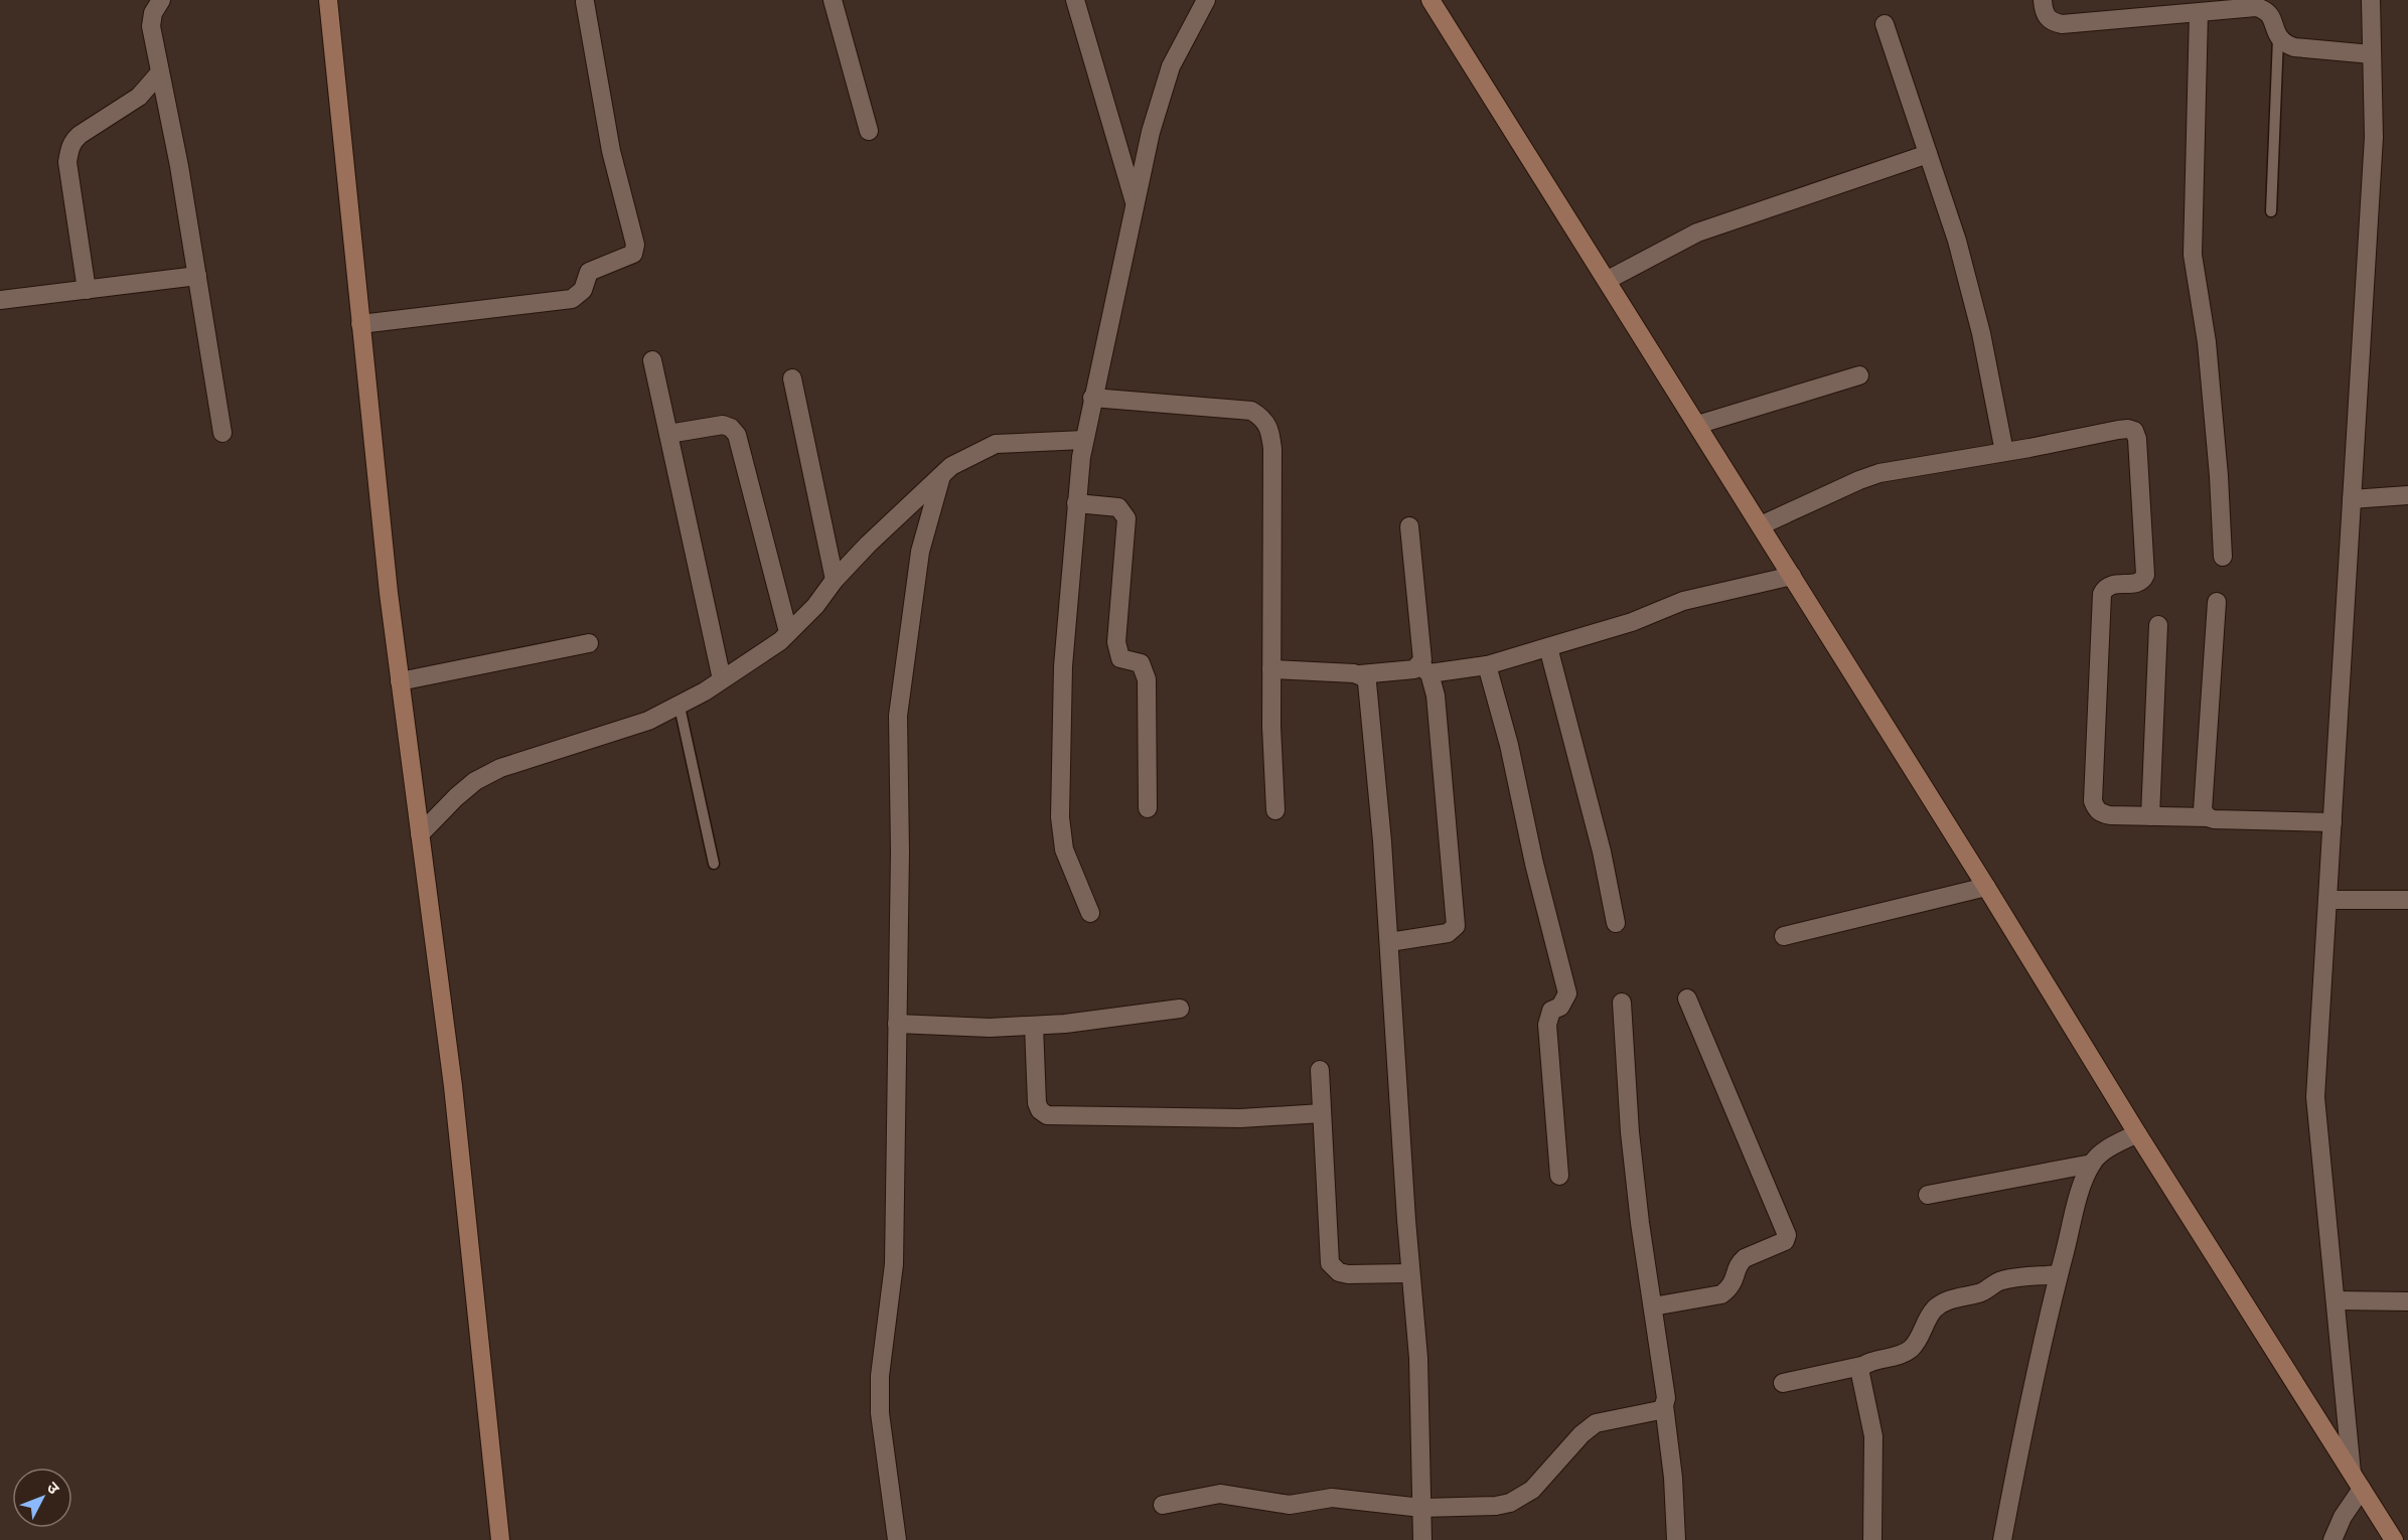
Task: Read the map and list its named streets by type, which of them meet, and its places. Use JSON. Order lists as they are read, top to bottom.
{
  "north": "top right"
}
